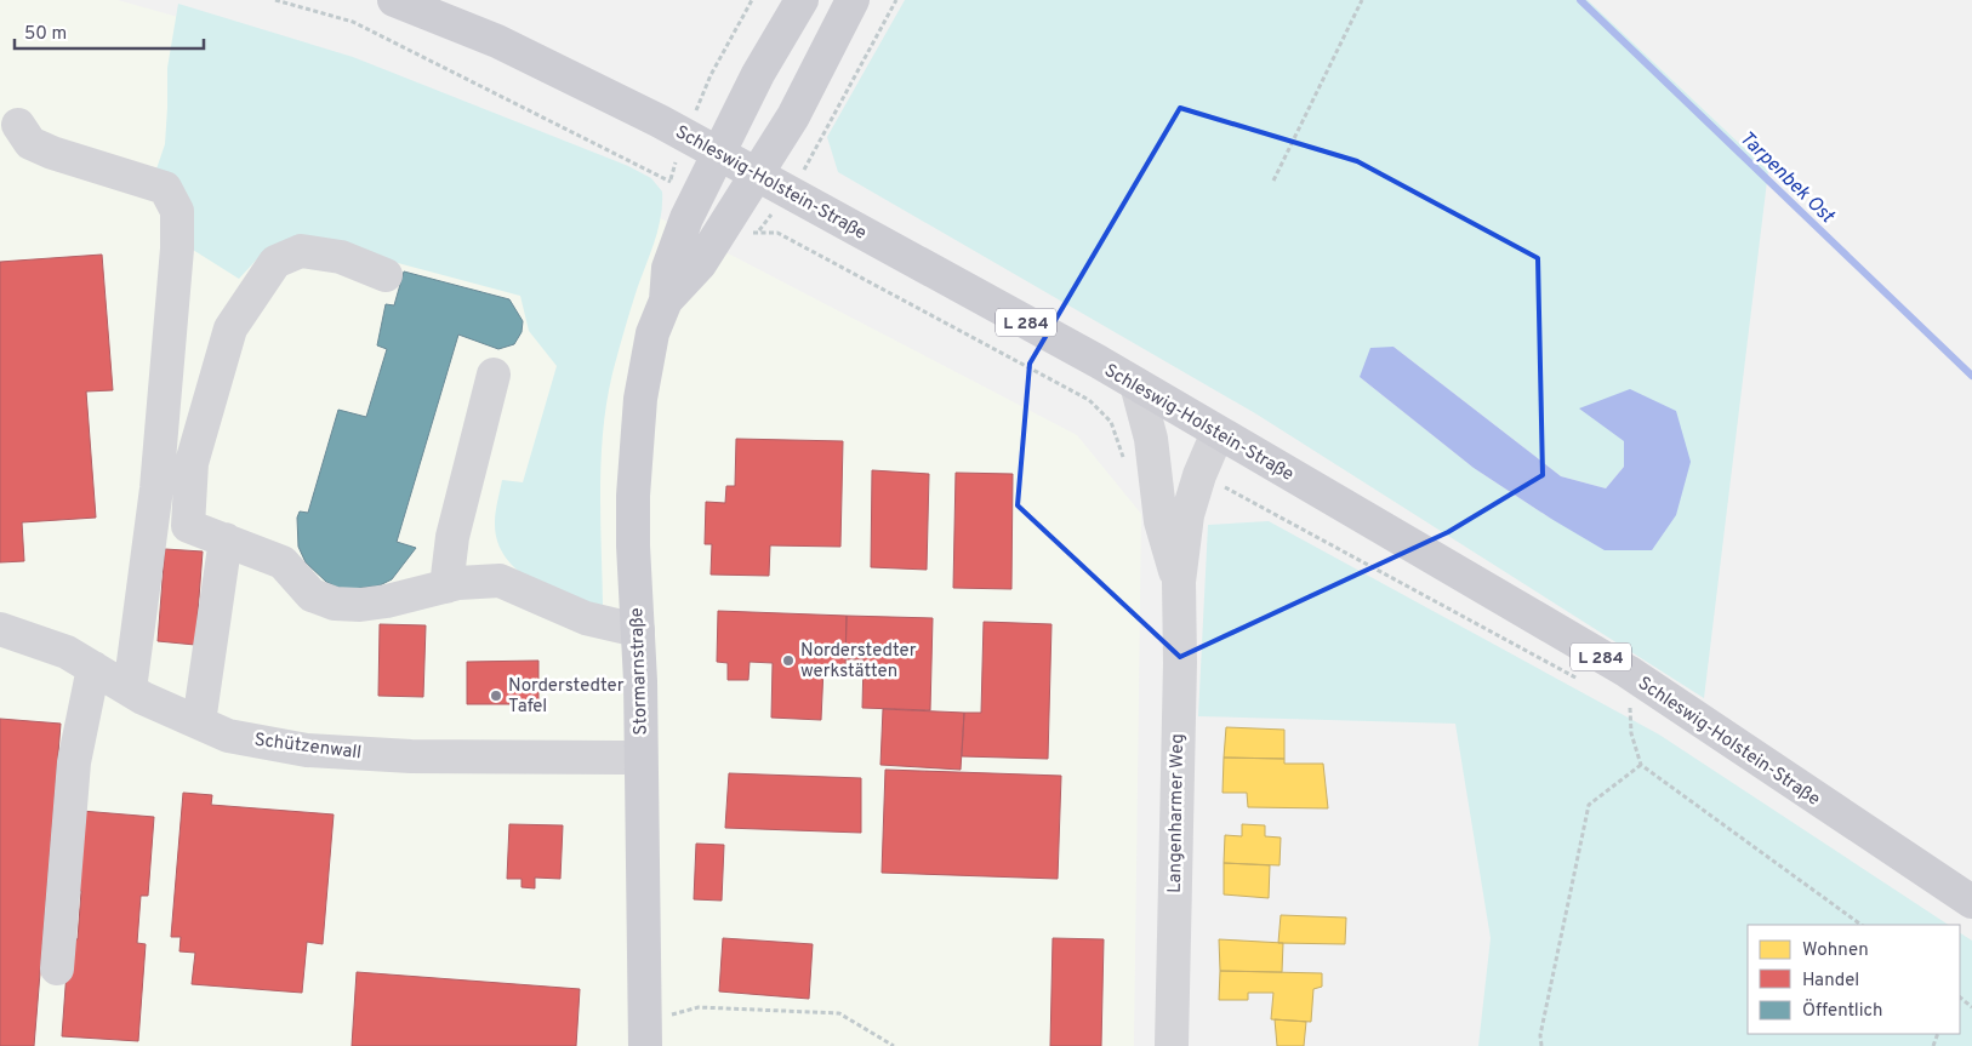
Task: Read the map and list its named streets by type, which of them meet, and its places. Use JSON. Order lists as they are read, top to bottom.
{
  "streets": {
    "main road": ["Schleswig-Holstein-Straße", "L 284", "Stormarnstraße"],
    "street": ["Schützenwall", "Langenharmer Weg"]
  },
  "crossings": [
    ["Schleswig-Holstein-Straße", "Stormarnstraße"],
    ["Schleswig-Holstein-Straße", "Langenharmer Weg"],
    ["Stormarnstraße", "Schützenwall"]
  ],
  "water": ["Tarpenbek Ost"],
  "places": ["Norderstedter werkstätten", "Norderstedter Tafel"],
  "legend": ["Wohnen", "Handel", "Öffentlich"],
  "scale_bar": "50 m"
}
